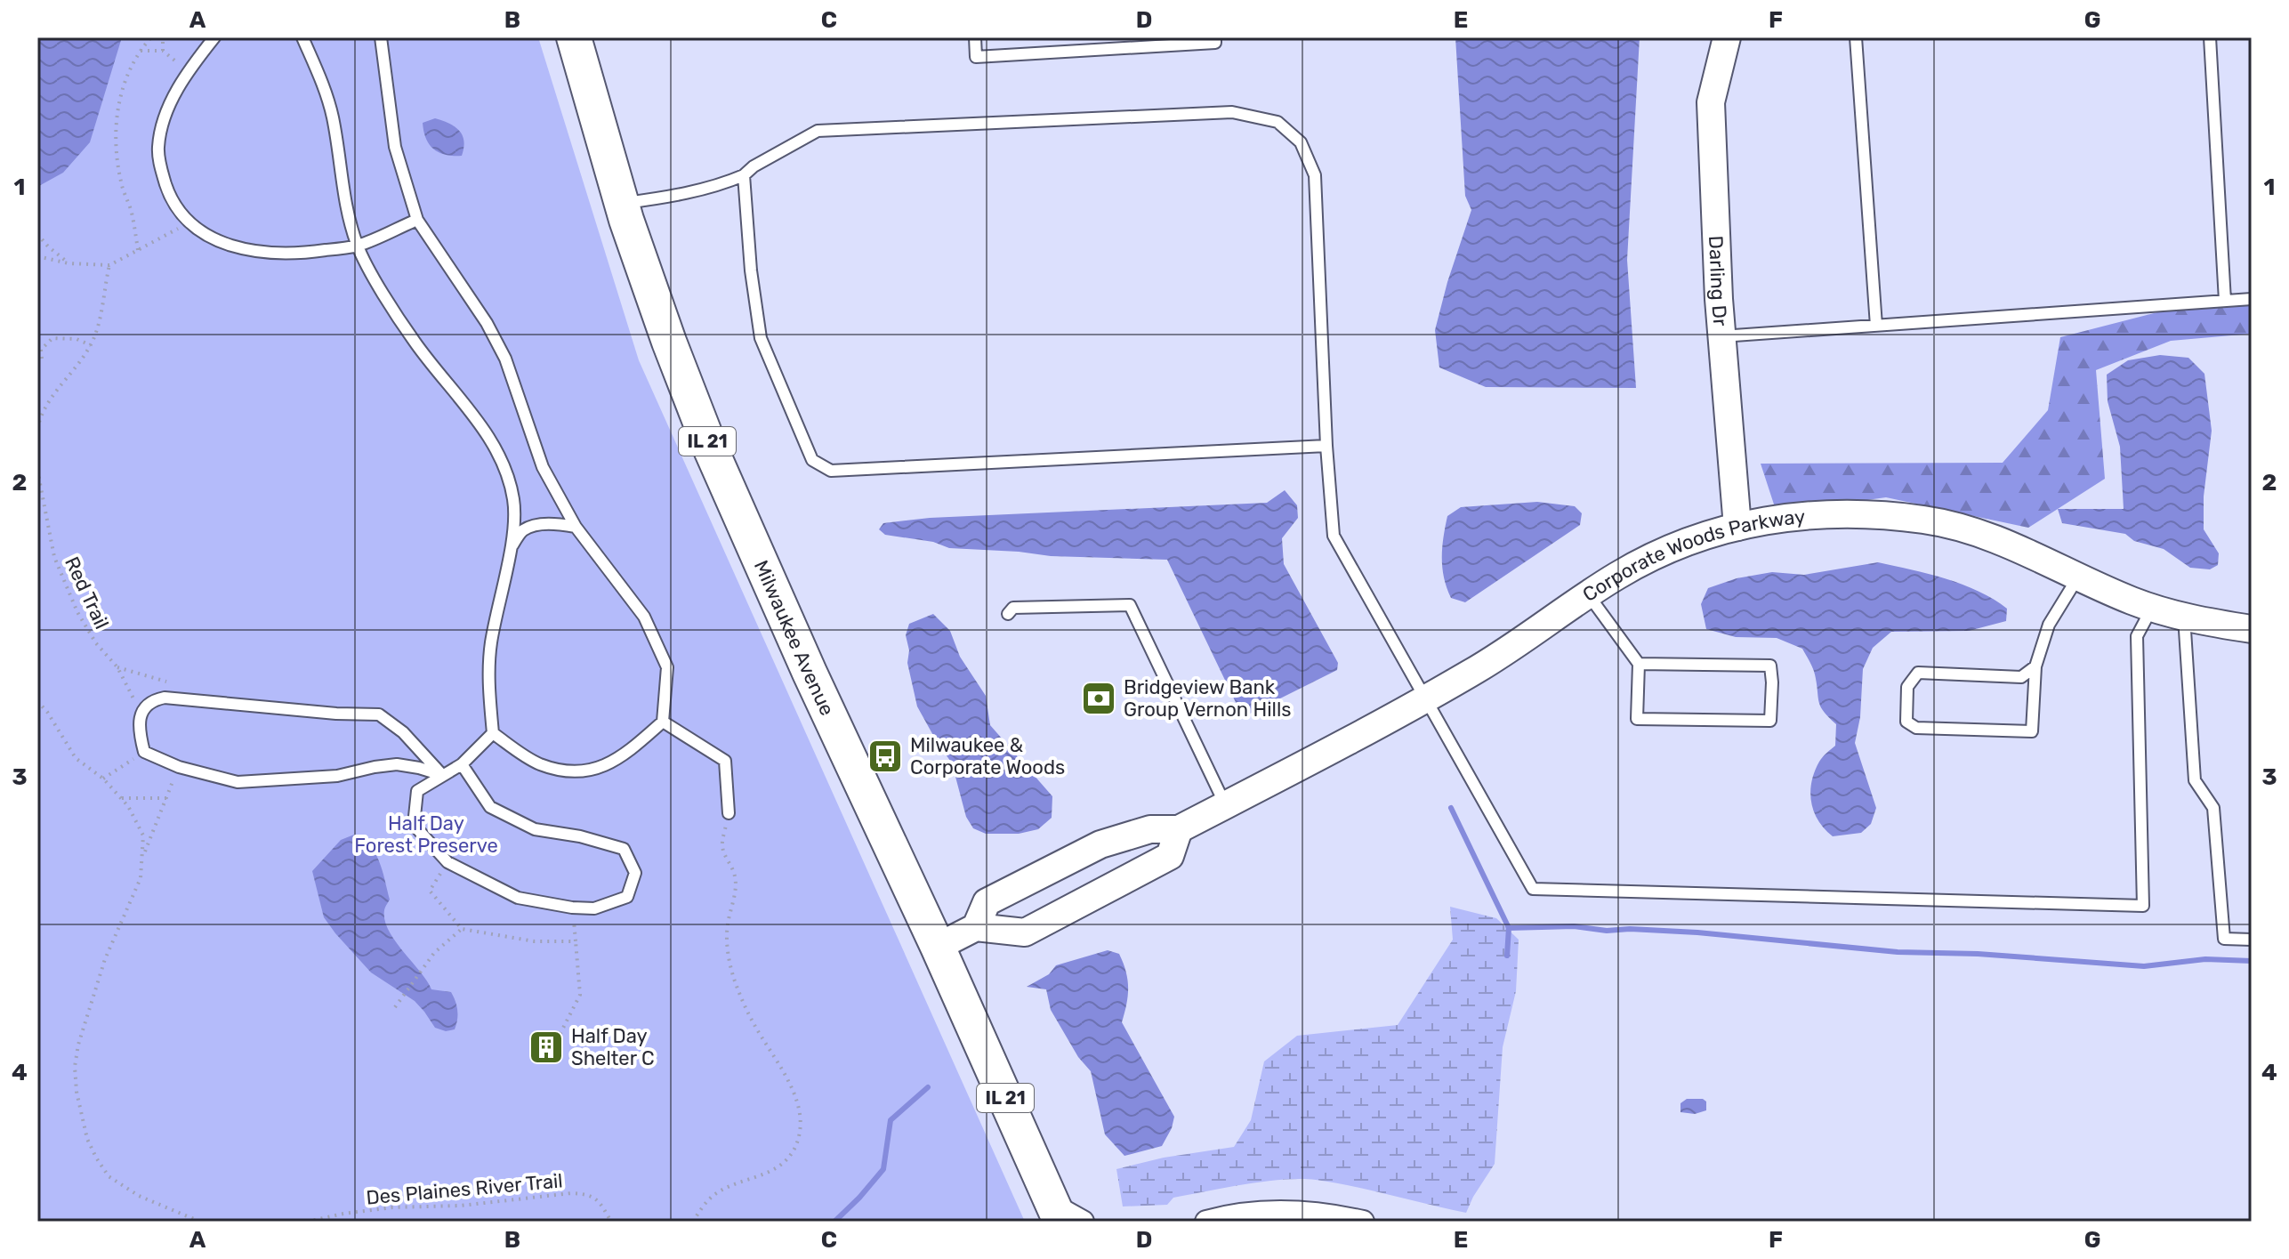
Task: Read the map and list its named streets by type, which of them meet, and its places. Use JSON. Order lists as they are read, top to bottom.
{
  "streets": {
    "main road": ["IL 21", "Milwaukee Avenue"],
    "street": ["Darling Dr", "Corporate Woods Parkway"],
    "path": ["Red Trail", "Des Plaines River Trail"]
  },
  "crossings": [
    ["Darling Dr", "Corporate Woods Parkway"]
  ],
  "parks": ["Half Day Forest Preserve"],
  "places": {
    "bank": ["Bridgeview Bank Group Vernon Hills"],
    "bus stop": ["Milwaukee & Corporate Woods"],
    "building": ["Half Day Shelter C"]
  },
  "grid": {
    "columns": [
      "A",
      "B",
      "C",
      "D",
      "E",
      "F",
      "G"
    ],
    "rows": [
      "1",
      "2",
      "3",
      "4"
    ]
  }
}
